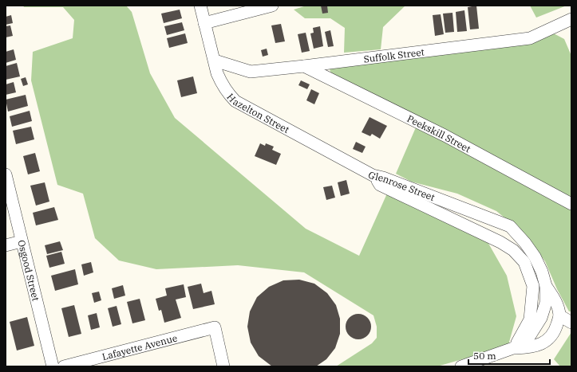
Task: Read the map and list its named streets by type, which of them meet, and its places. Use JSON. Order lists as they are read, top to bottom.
{
  "streets": {
    "street": [
      "Suffolk Street",
      "Hazelton Street",
      "Peekskill Street",
      "Glenrose Street",
      "Osgood Street",
      "Lafayette Avenue"
    ]
  },
  "crossings": [
    ["Suffolk Street", "Hazelton Street"],
    ["Suffolk Street", "Peekskill Street"],
    ["Hazelton Street", "Glenrose Street"]
  ],
  "scale_bar": "50 m"
}
